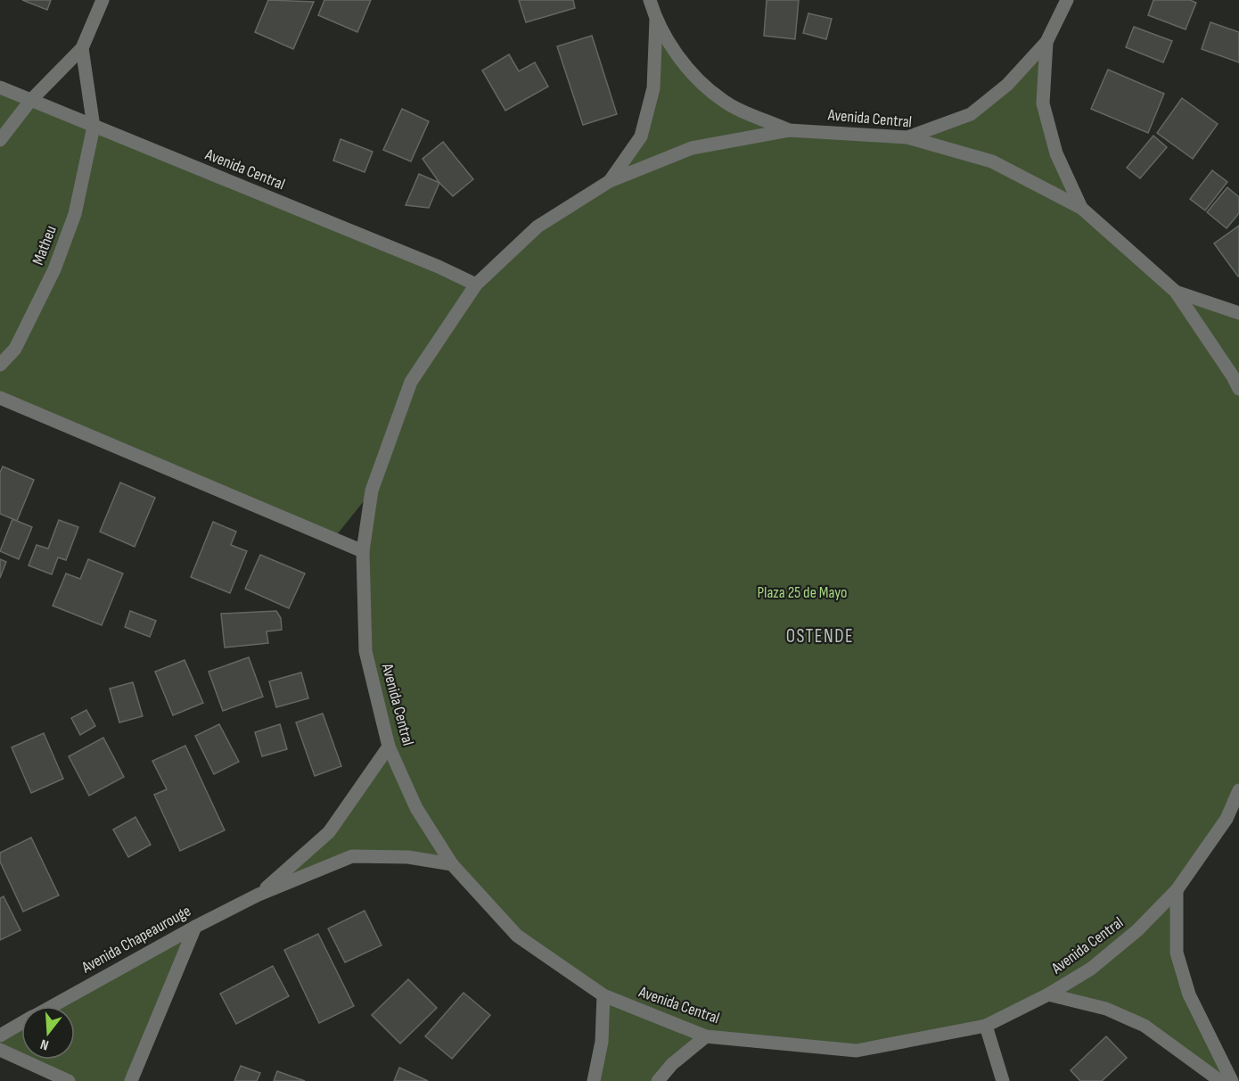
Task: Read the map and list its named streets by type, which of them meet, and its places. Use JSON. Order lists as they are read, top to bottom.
{
  "streets": {
    "street": ["Avenida Central", "Matheu", "Avenida Chapeaurouge"]
  },
  "crossings": [
    ["Avenida Central", "Matheu"]
  ],
  "districts": ["OSTENDE"],
  "parks": ["Plaza 25 de Mayo"],
  "north": "bottom"
}
